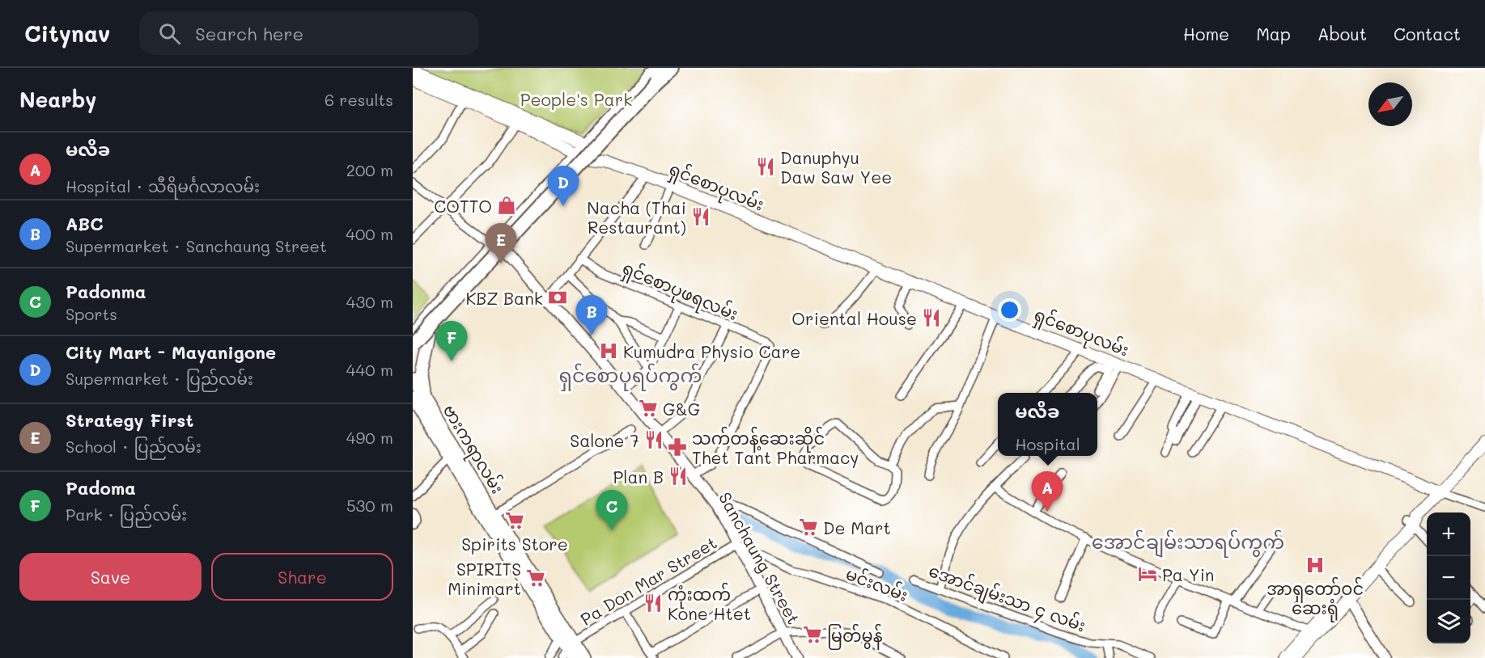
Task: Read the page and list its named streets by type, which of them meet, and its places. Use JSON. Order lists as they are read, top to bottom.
{
  "streets": {
    "main road": ["ရှင်စောပုလမ်း", "ဗားကရာလမ်း"],
    "street": [
      "ရှင်စောပုဖရလမ်း",
      "Sanchaung Street",
      "Pa Don Mar Street",
      "မင်းလမ်း",
      "အောင်ချမ်းသာ ၄ လမ်း"
    ]
  },
  "crossings": [
    ["ရှင်စောပုဖရလမ်း", "Sanchaung Street"],
    ["ဗားကရာလမ်း", "Pa Don Mar Street"],
    ["Sanchaung Street", "Pa Don Mar Street"],
    ["Sanchaung Street", "မင်းလမ်း"],
    ["Pa Don Mar Street", "မင်းလမ်း"]
  ],
  "districts": ["ရှင်စောပုရပ်ကွက်", "အောင်ချမ်းသာရပ်ကွက်"],
  "parks": ["People's Park"],
  "places": {
    "restaurant": [
      "Danuphyu Daw Saw Yee",
      "Nacha (Thai Restaurant)",
      "Oriental House",
      "Salone 7",
      "Plan B",
      "ကုံးထက် Kone Htet"
    ],
    "shop": ["COTTO"],
    "bank": ["KBZ Bank"],
    "hospital": ["Kumudra Physio Care", "အာရှတော်ဝင် ဆေးရုံ"],
    "supermarket": [
      "G&G",
      "Spirits Store",
      "De Mart",
      "SPIRITS Minimart",
      "မြတ်မွန်"
    ],
    "pharmacy": ["သက်တန့်ဆေးဆိုင် Thet Tant Pharmacy"],
    "hotel": ["Pa Yin"]
  },
  "north": "bottom left",
  "page": {
    "header": "Citynav",
    "search": "Search here",
    "nav": [
      "Home",
      "Map",
      "About",
      "Contact"
    ],
    "heading": ["Nearby", "6 results"],
    "list": [
      {
        "mark": "A",
        "name": "မလိခ",
        "note": "Hospital · သီရိမင်္ဂလာလမ်း",
        "value": "200 m"
      },
      {
        "mark": "B",
        "name": "ABC",
        "note": "Supermarket · Sanchaung Street",
        "value": "400 m"
      },
      {
        "mark": "C",
        "name": "Padonma",
        "note": "Sports",
        "value": "430 m"
      },
      {
        "mark": "D",
        "name": "City Mart - Mayanigone",
        "note": "Supermarket · ပြည်လမ်း",
        "value": "440 m"
      },
      {
        "mark": "E",
        "name": "Strategy First",
        "note": "School · ပြည်လမ်း",
        "value": "490 m"
      },
      {
        "mark": "F",
        "name": "Padoma",
        "note": "Park · ပြည်လမ်း",
        "value": "530 m"
      }
    ],
    "pins": [
      "D",
      "E",
      "B",
      "F",
      "A",
      "C"
    ],
    "popup": ["မလိခ", "Hospital"],
    "map_buttons": ["+", "−"],
    "buttons": ["Save", "Share"]
  }
}
